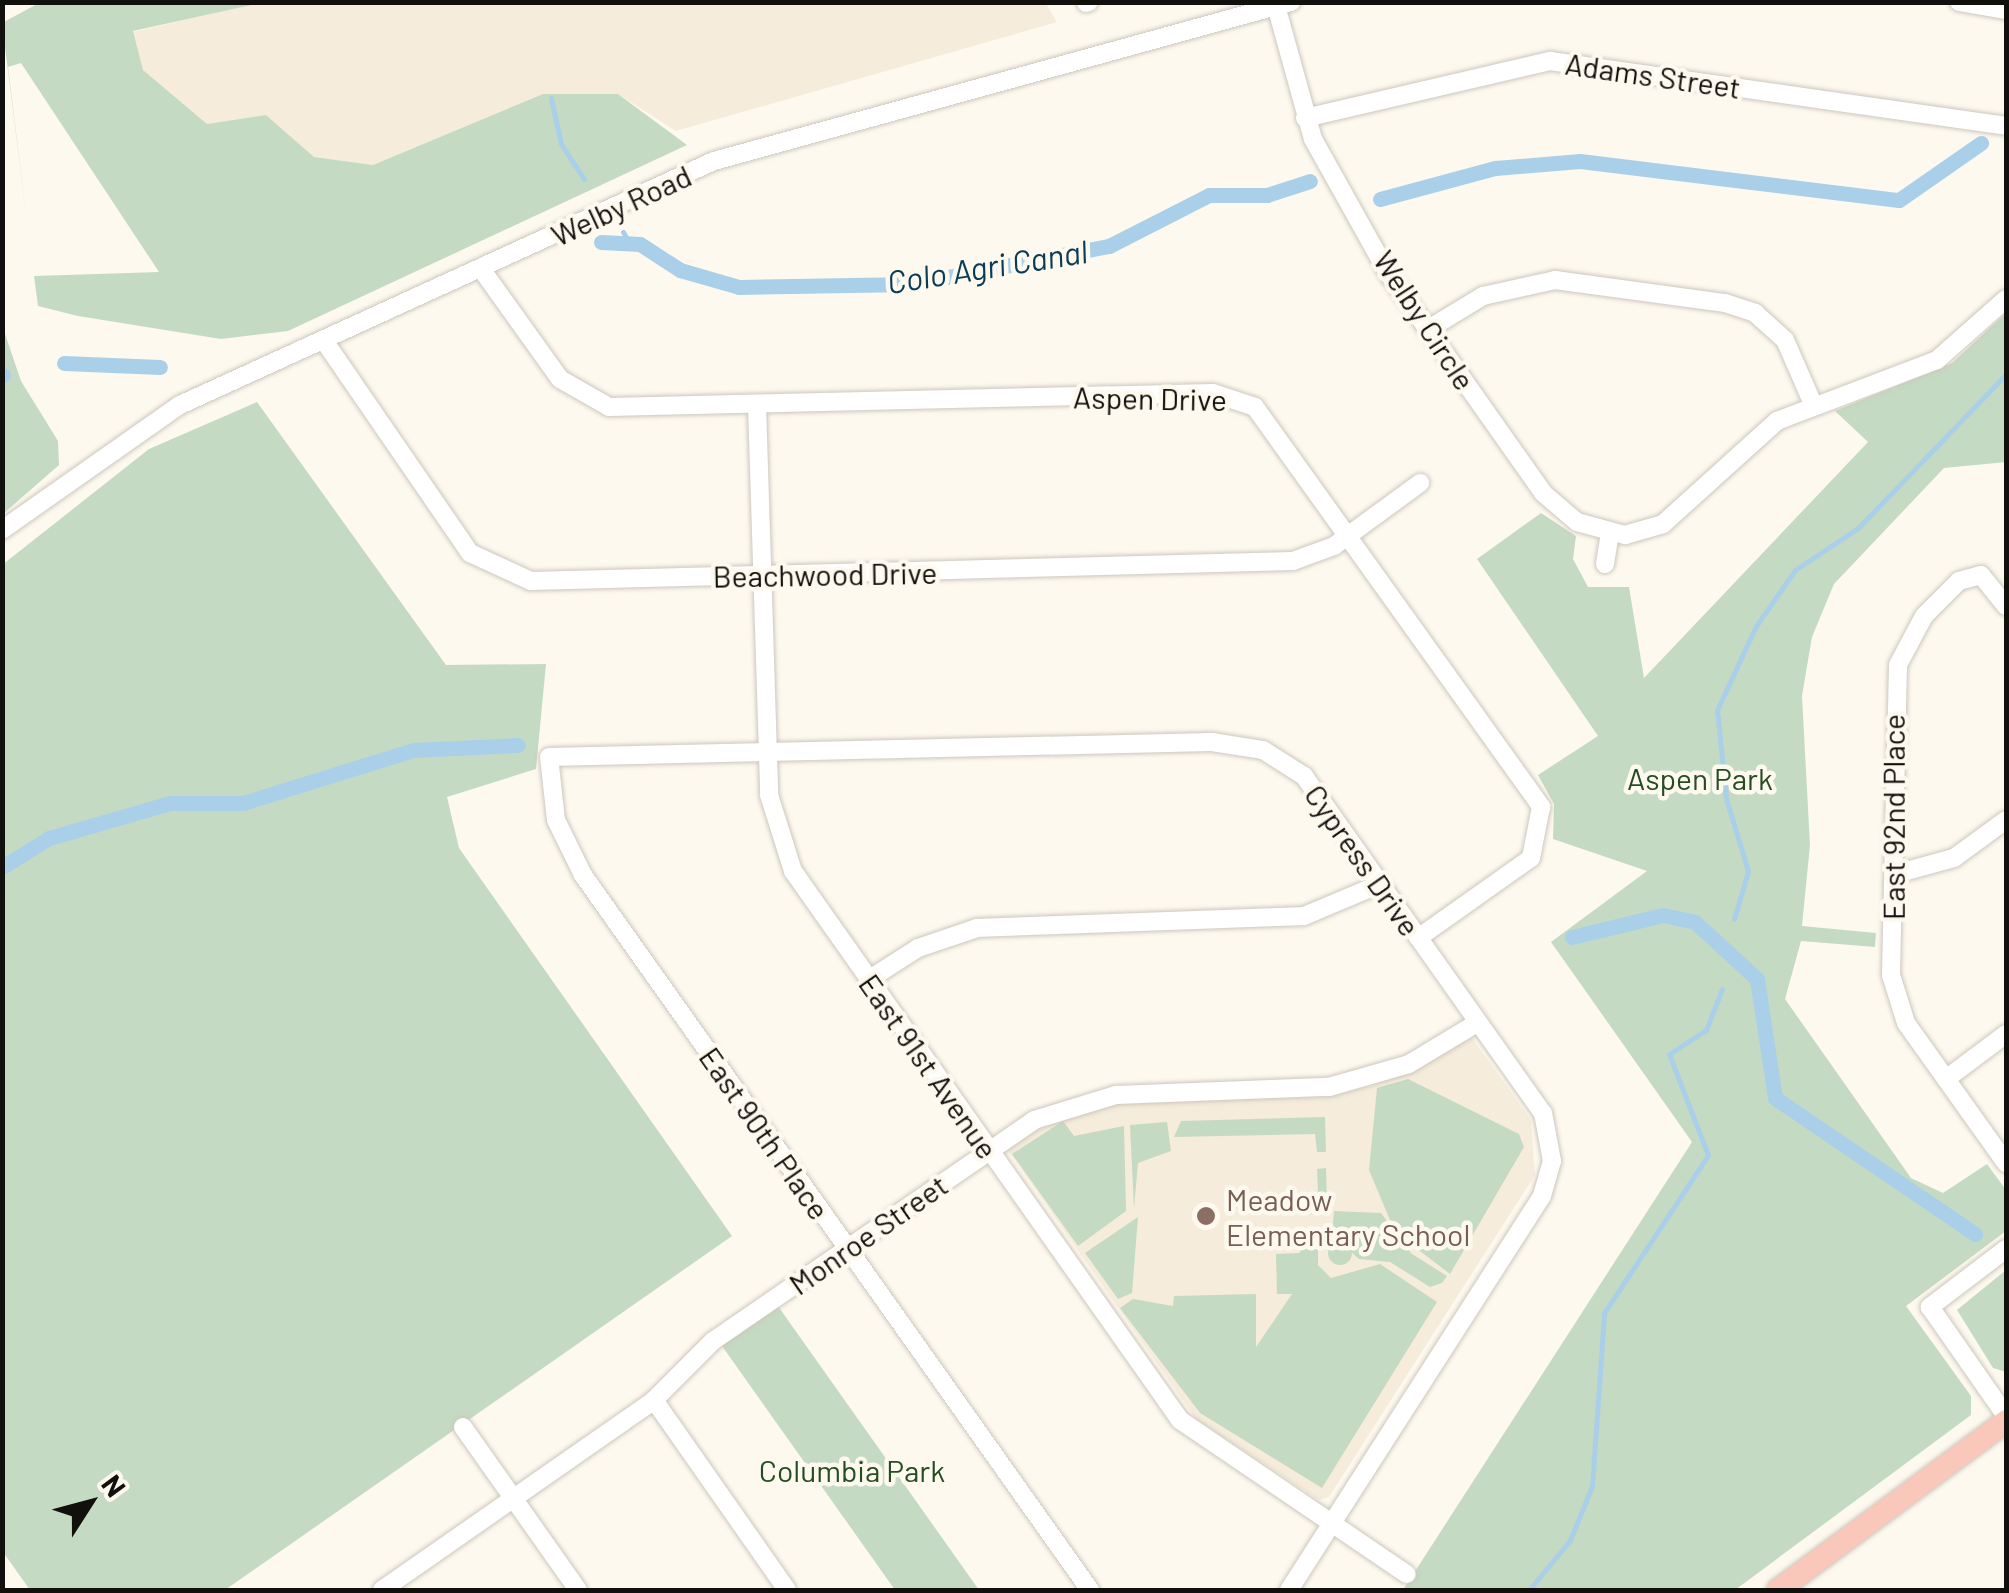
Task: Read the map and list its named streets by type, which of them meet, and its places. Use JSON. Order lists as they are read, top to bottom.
{
  "streets": {
    "street": [
      "Adams Street",
      "Welby Road",
      "Welby Circle",
      "Aspen Drive",
      "Beachwood Drive",
      "East 92nd Place",
      "Cypress Drive",
      "East 91st Avenue",
      "East 90th Place",
      "Monroe Street"
    ]
  },
  "crossings": [
    ["Adams Street", "Welby Circle"],
    ["Welby Road", "Welby Circle"],
    ["Welby Road", "Aspen Drive"],
    ["Welby Road", "Beachwood Drive"],
    ["Aspen Drive", "Beachwood Drive"],
    ["Aspen Drive", "Cypress Drive"],
    ["Aspen Drive", "East 91st Avenue"],
    ["Beachwood Drive", "East 91st Avenue"],
    ["Cypress Drive", "East 91st Avenue"],
    ["Cypress Drive", "East 90th Place"],
    ["Cypress Drive", "Monroe Street"],
    ["East 91st Avenue", "Monroe Street"],
    ["East 90th Place", "Monroe Street"]
  ],
  "water": ["Colo Agri Canal"],
  "parks": ["Aspen Park", "Columbia Park"],
  "places": ["Meadow Elementary School"],
  "north": "top right"
}
